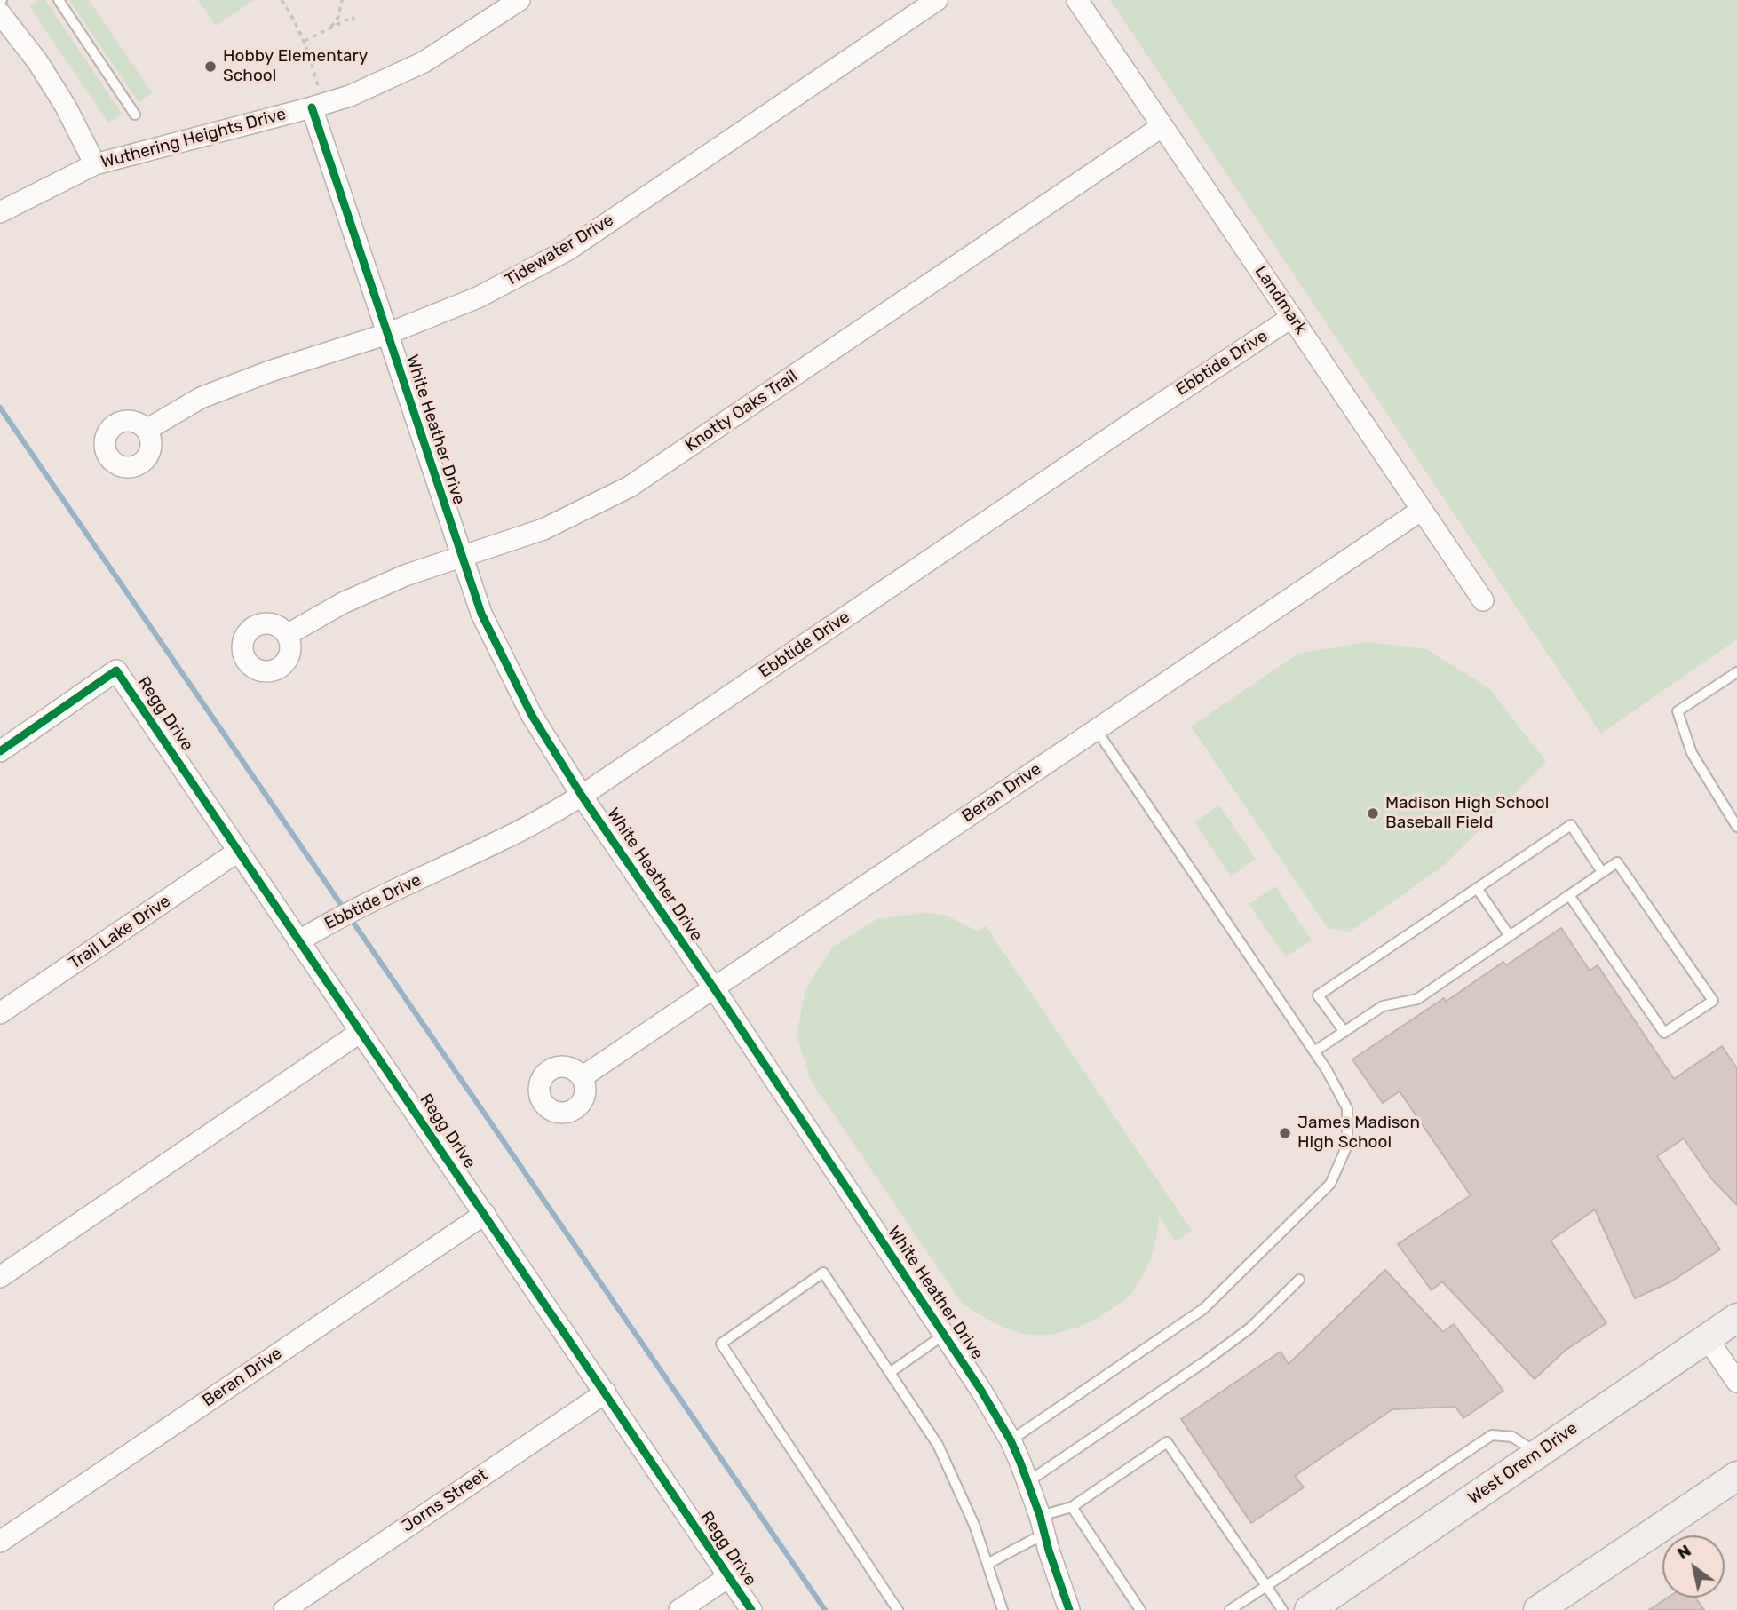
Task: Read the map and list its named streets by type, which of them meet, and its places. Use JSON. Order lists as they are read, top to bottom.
{
  "streets": {
    "main road": ["West Orem Drive"],
    "street": [
      "Wuthering Heights Drive",
      "Tidewater Drive",
      "Landmark",
      "Ebbtide Drive",
      "Knotty Oaks Trail",
      "White Heather Drive",
      "Regg Drive",
      "Beran Drive",
      "Trail Lake Drive",
      "Jorns Street"
    ]
  },
  "crossings": [
    ["Wuthering Heights Drive", "White Heather Drive"],
    ["Tidewater Drive", "White Heather Drive"],
    ["Landmark", "Ebbtide Drive"],
    ["Landmark", "Knotty Oaks Trail"],
    ["Landmark", "Beran Drive"],
    ["Ebbtide Drive", "White Heather Drive"],
    ["Ebbtide Drive", "Regg Drive"],
    ["Knotty Oaks Trail", "White Heather Drive"],
    ["White Heather Drive", "Beran Drive"],
    ["Regg Drive", "Beran Drive"],
    ["Regg Drive", "Trail Lake Drive"],
    ["Regg Drive", "Jorns Street"]
  ],
  "places": ["Hobby Elementary School", "Madison High School Baseball Field", "James Madison High School"],
  "north": "top left"
}
